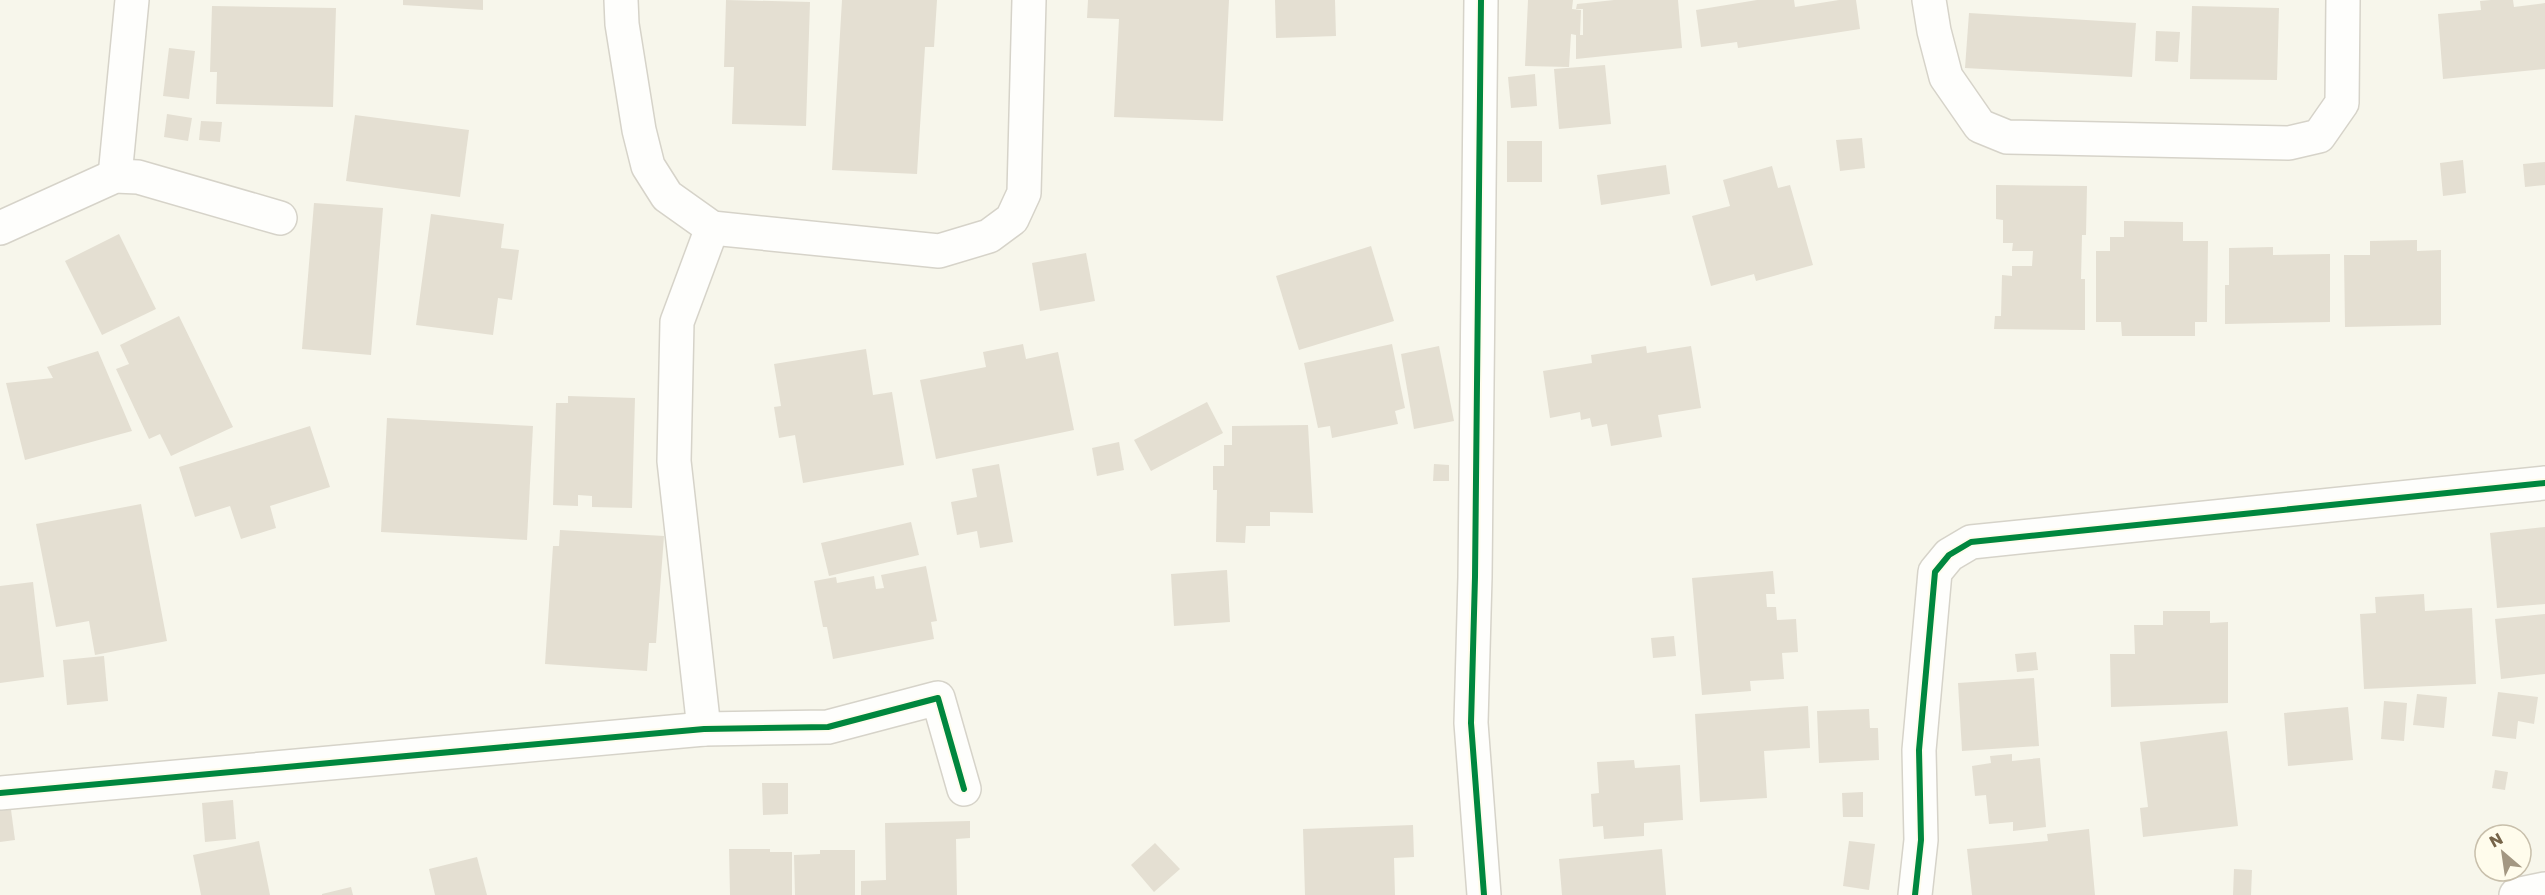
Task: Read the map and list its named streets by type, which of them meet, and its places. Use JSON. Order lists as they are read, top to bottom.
{
  "north": "top left"
}
